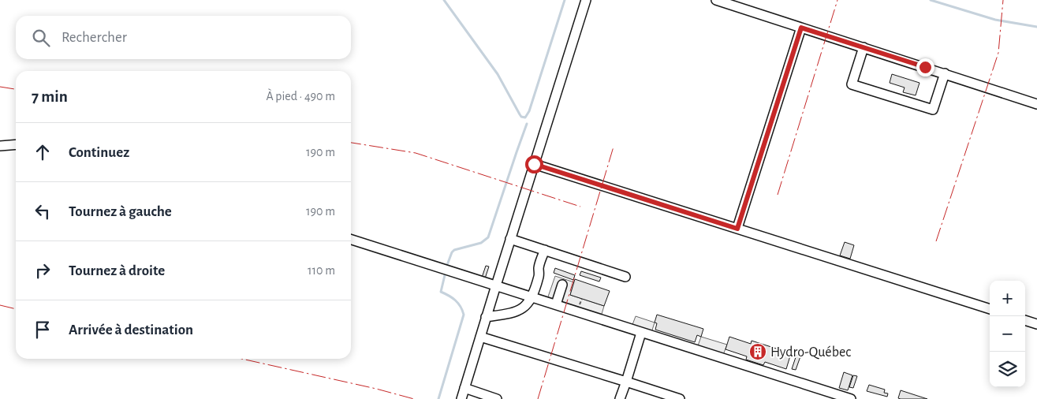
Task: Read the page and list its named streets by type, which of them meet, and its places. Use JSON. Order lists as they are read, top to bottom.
{
  "places": {
    "building": ["Hydro-Québec"]
  },
  "page": {
    "search": "Rechercher",
    "heading": ["7 min", "À pied · 490 m"],
    "list": [
      ["Continuez", "190 m"],
      ["Tournez à gauche", "190 m"],
      ["Tournez à droite", "110 m"],
      "Arrivée à destination"
    ],
    "map_buttons": ["+", "−"]
  }
}
